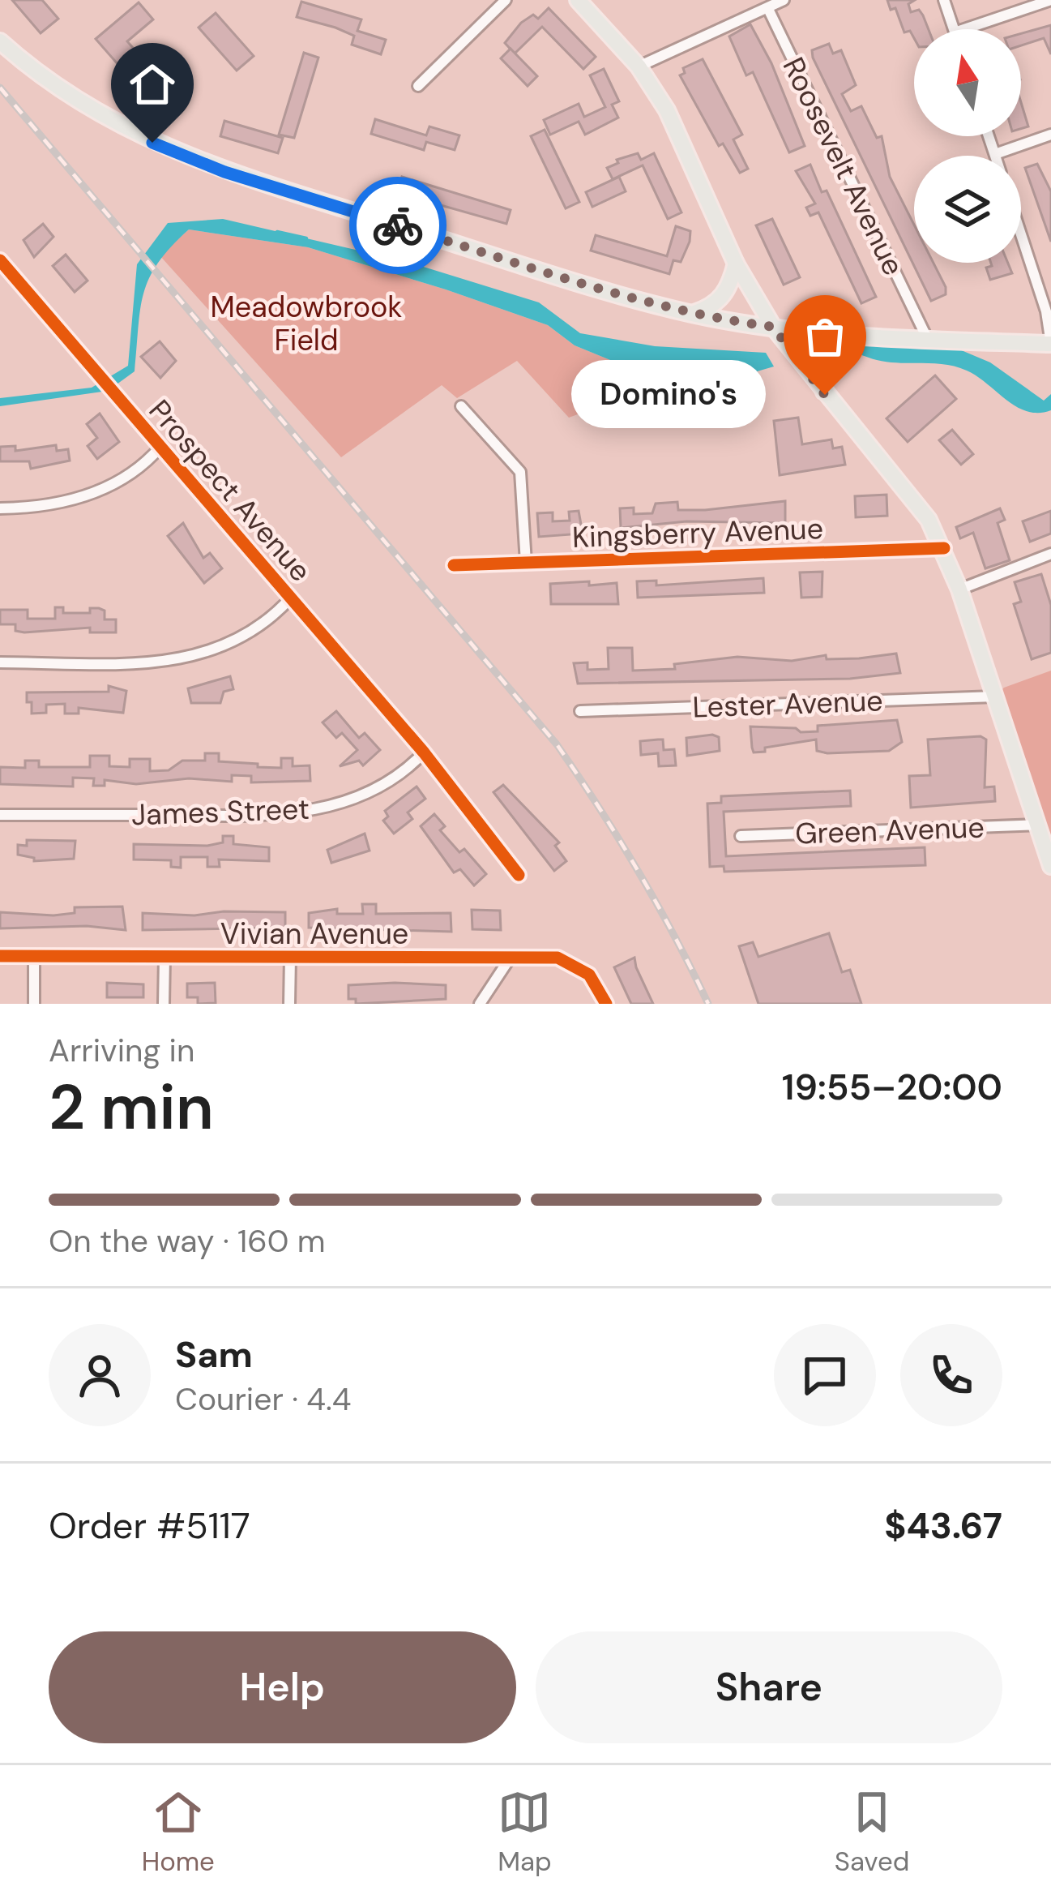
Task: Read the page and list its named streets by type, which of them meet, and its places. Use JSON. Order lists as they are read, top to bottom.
{
  "streets": {
    "street": [
      "Roosevelt Avenue",
      "Prospect Avenue",
      "Kingsberry Avenue",
      "Lester Avenue",
      "James Street",
      "Green Avenue",
      "Vivian Avenue"
    ]
  },
  "crossings": [
    ["Prospect Avenue", "James Street"]
  ],
  "parks": ["Meadowbrook Field"],
  "places": ["Domino's"],
  "north": "top",
  "page": {
    "bubble": "Domino's",
    "heading": ["2 min", "Arriving in", "19:55–20:00"],
    "panel": [
      "Sam",
      "Courier · 4.4",
      "Order #5117",
      "$43.67"
    ],
    "bar": "On the way · 160 m",
    "buttons": ["Help", "Share"],
    "tabs": ["Home", "Map", "Saved"]
  }
}
